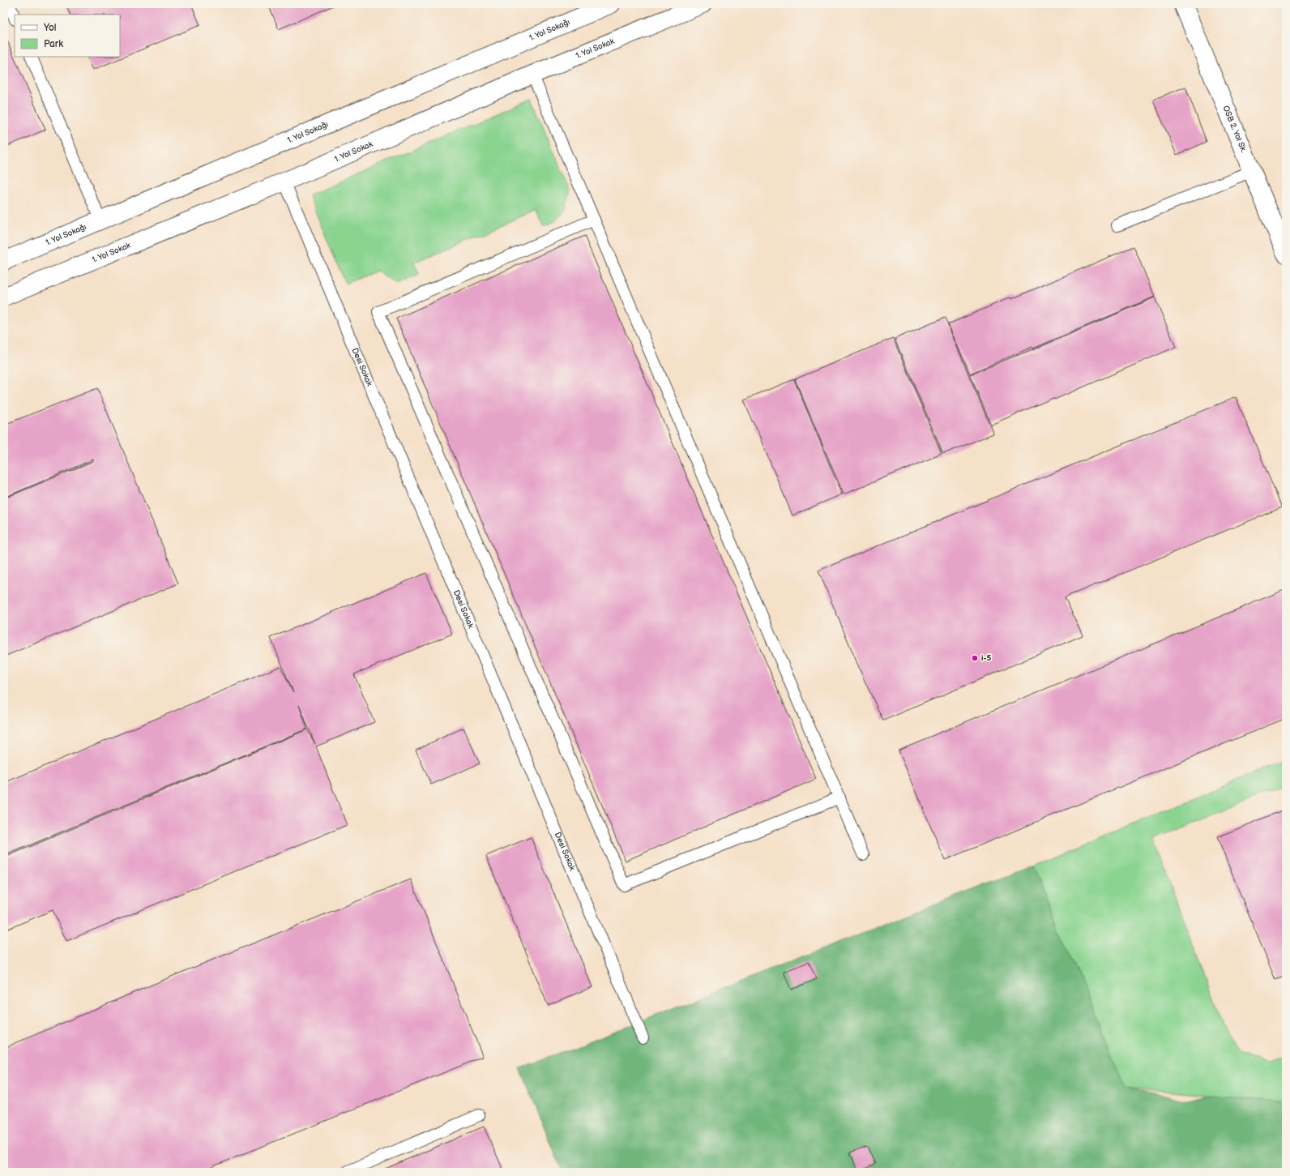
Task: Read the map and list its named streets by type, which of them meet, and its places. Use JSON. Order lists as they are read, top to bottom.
{
  "streets": {
    "street": ["1. Yol Sokağı", "1. Yol Sokak", "OSB 2. Yol Sk."],
    "lane": ["Desi Sokak"]
  },
  "crossings": [
    ["1. Yol Sokak", "Desi Sokak"]
  ],
  "places": ["i-5"],
  "legend": ["Yol", "Park"]
}
